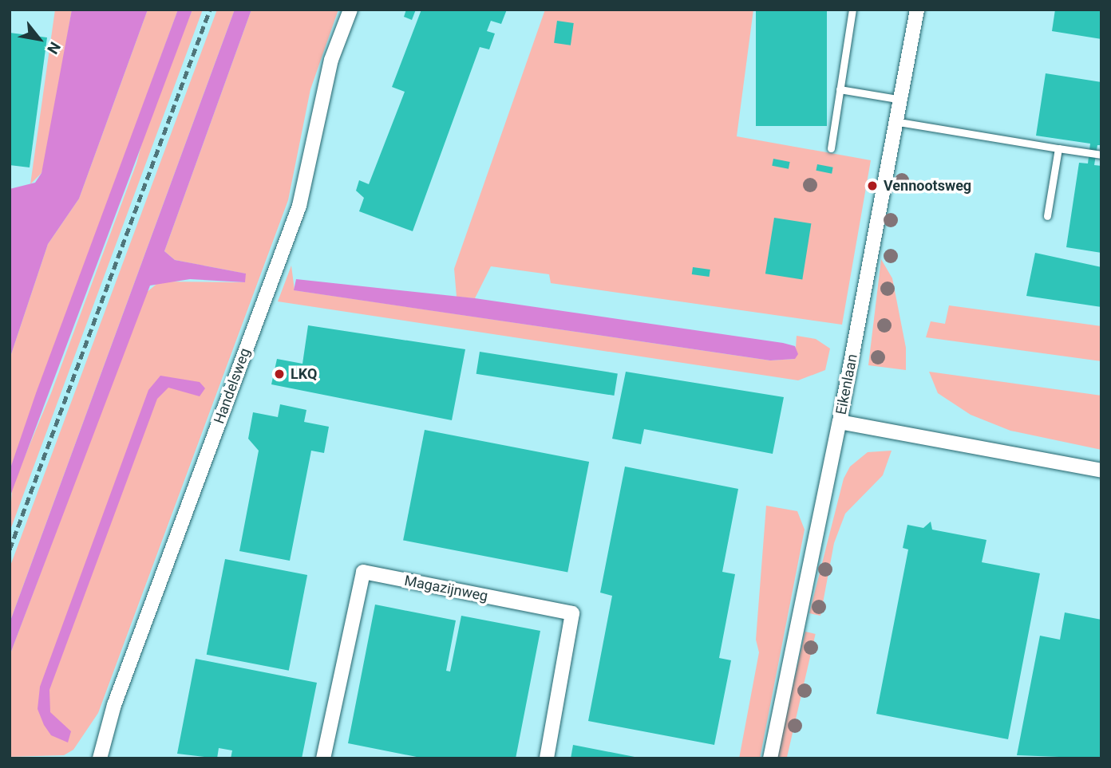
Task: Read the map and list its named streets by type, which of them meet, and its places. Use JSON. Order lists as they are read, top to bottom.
{
  "streets": {
    "street": ["Eikenlaan", "Handelsweg", "Magazijnweg"]
  },
  "places": ["Vennootsweg", "LKQ"],
  "north": "bottom right"
}
